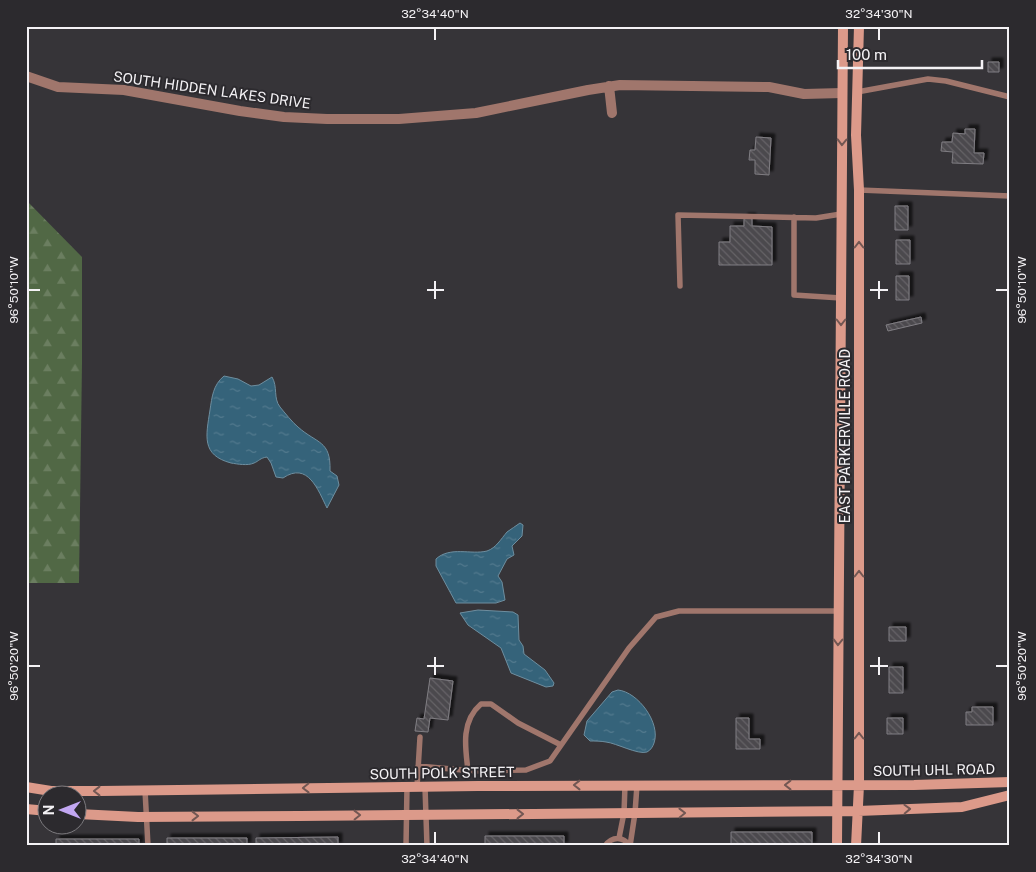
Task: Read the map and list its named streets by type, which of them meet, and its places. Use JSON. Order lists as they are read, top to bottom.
{
  "streets": {
    "main road": ["EAST PARKERVILLE ROAD", "SOUTH UHL ROAD", "SOUTH POLK STREET"],
    "street": ["SOUTH HIDDEN LAKES DRIVE"]
  },
  "crossings": [
    ["SOUTH HIDDEN LAKES DRIVE", "EAST PARKERVILLE ROAD"],
    ["EAST PARKERVILLE ROAD", "SOUTH UHL ROAD"],
    ["EAST PARKERVILLE ROAD", "SOUTH POLK STREET"],
    ["SOUTH UHL ROAD", "SOUTH POLK STREET"]
  ],
  "scale_bar": "100 m",
  "north": "left",
  "coordinates": [
    "32°34'40\"N",
    "32°34'30\"N",
    "96°50'10\"W",
    "96°50'20\"W"
  ]
}
